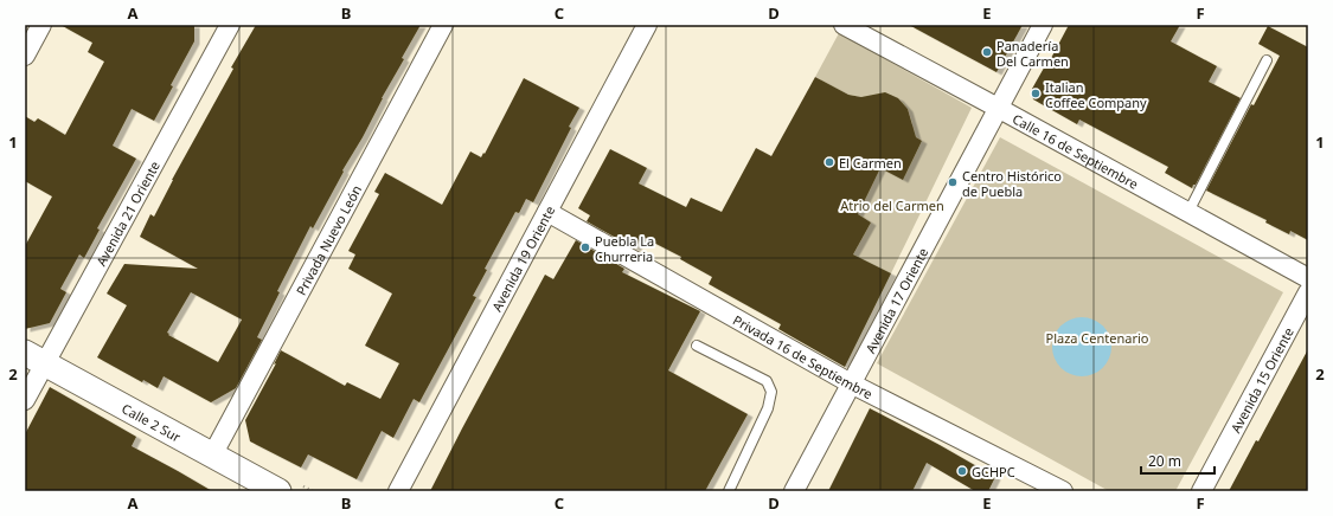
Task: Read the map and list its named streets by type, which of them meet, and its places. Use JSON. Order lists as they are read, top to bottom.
{
  "streets": {
    "street": [
      "Calle 16 de Septiembre",
      "Avenida 21 Oriente",
      "Privada Nuevo León",
      "Avenida 19 Oriente",
      "Avenida 17 Oriente",
      "Privada 16 de Septiembre",
      "Avenida 15 Oriente",
      "Calle 2 Sur"
    ]
  },
  "crossings": [
    ["Calle 16 de Septiembre", "Avenida 17 Oriente"],
    ["Avenida 21 Oriente", "Calle 2 Sur"],
    ["Privada Nuevo León", "Calle 2 Sur"],
    ["Avenida 19 Oriente", "Privada 16 de Septiembre"],
    ["Avenida 17 Oriente", "Privada 16 de Septiembre"]
  ],
  "parks": ["Atrio del Carmen", "Plaza Centenario"],
  "places": [
    "Panadería Del Carmen",
    "Italian Coffee Company",
    "El Carmen",
    "Centro Histórico de Puebla",
    "Puebla La Churreria",
    "GCHPC"
  ],
  "scale_bar": "20 m",
  "grid": {
    "columns": [
      "A",
      "B",
      "C",
      "D",
      "E",
      "F"
    ],
    "rows": ["1", "2"]
  }
}
